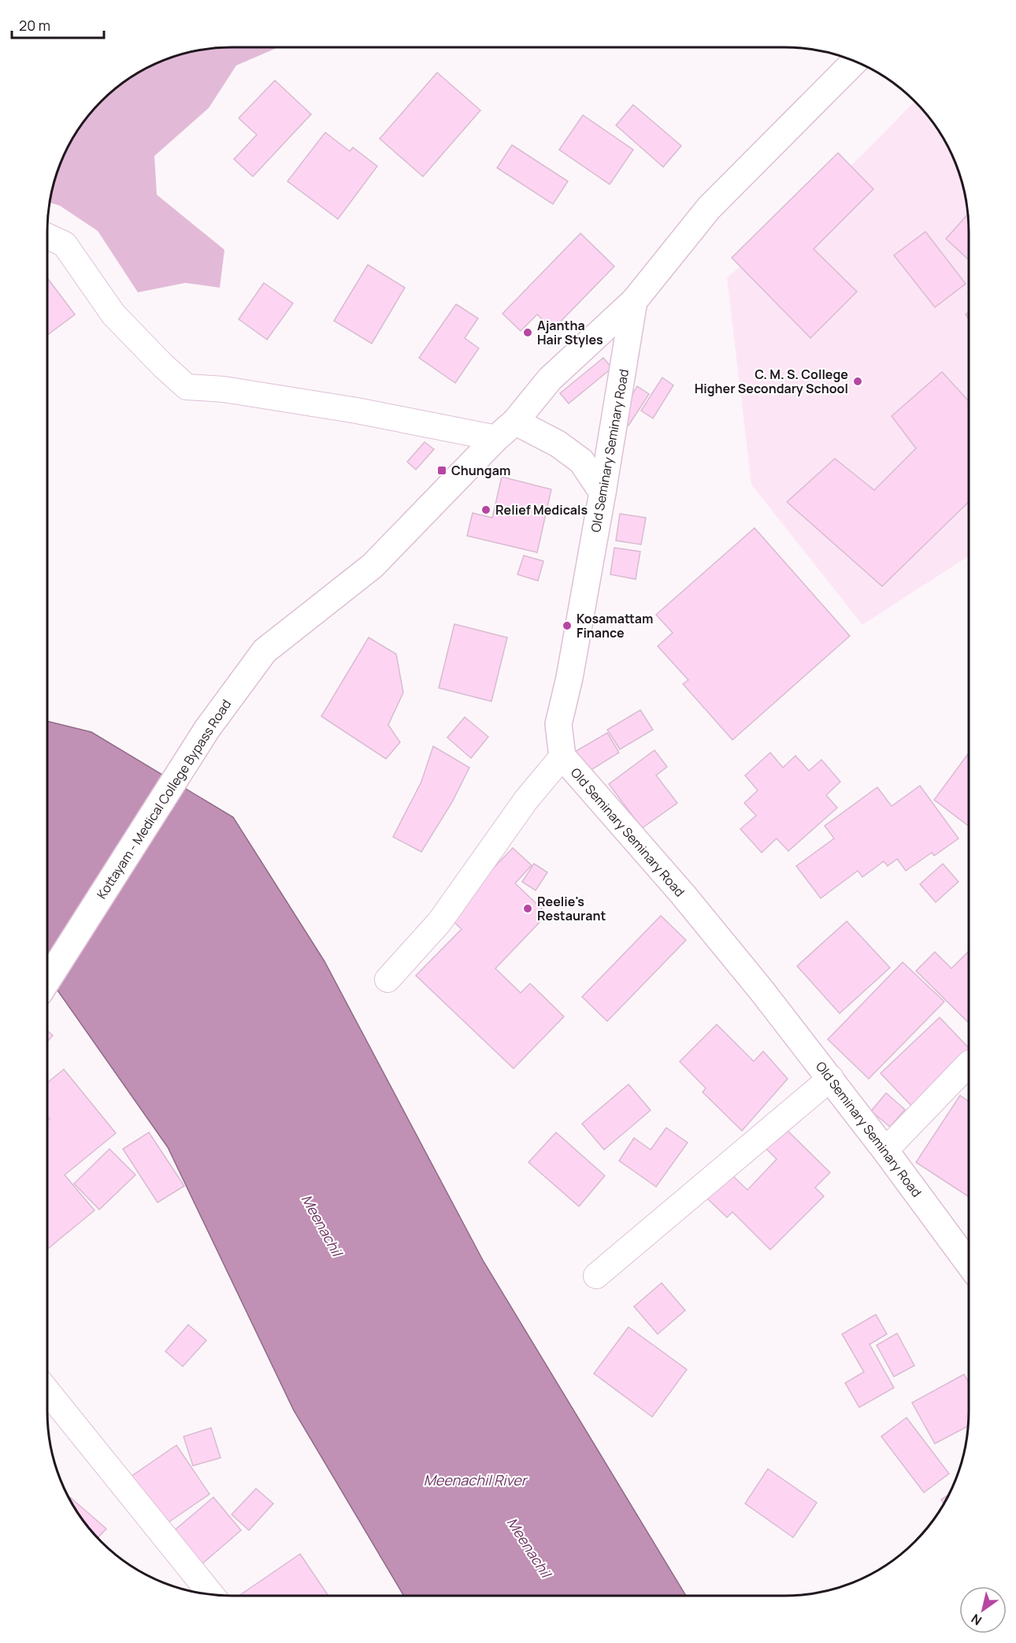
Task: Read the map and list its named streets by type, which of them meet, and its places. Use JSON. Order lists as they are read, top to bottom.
{
  "streets": {
    "main road": ["Old Seminary Seminary Road", "Kottayam - Medical College Bypass Road"]
  },
  "crossings": [
    ["Old Seminary Seminary Road", "Kottayam - Medical College Bypass Road"]
  ],
  "water": ["Meenachil", "Meenachil River"],
  "places": {
    "other": [
      "Ajantha Hair Styles",
      "C. M. S. College Higher Secondary School",
      "Relief Medicals",
      "Kosamattam Finance",
      "Reelie's Restaurant"
    ],
    "transit": ["Chungam"]
  },
  "scale_bar": "20 m",
  "north": "bottom left"
}
